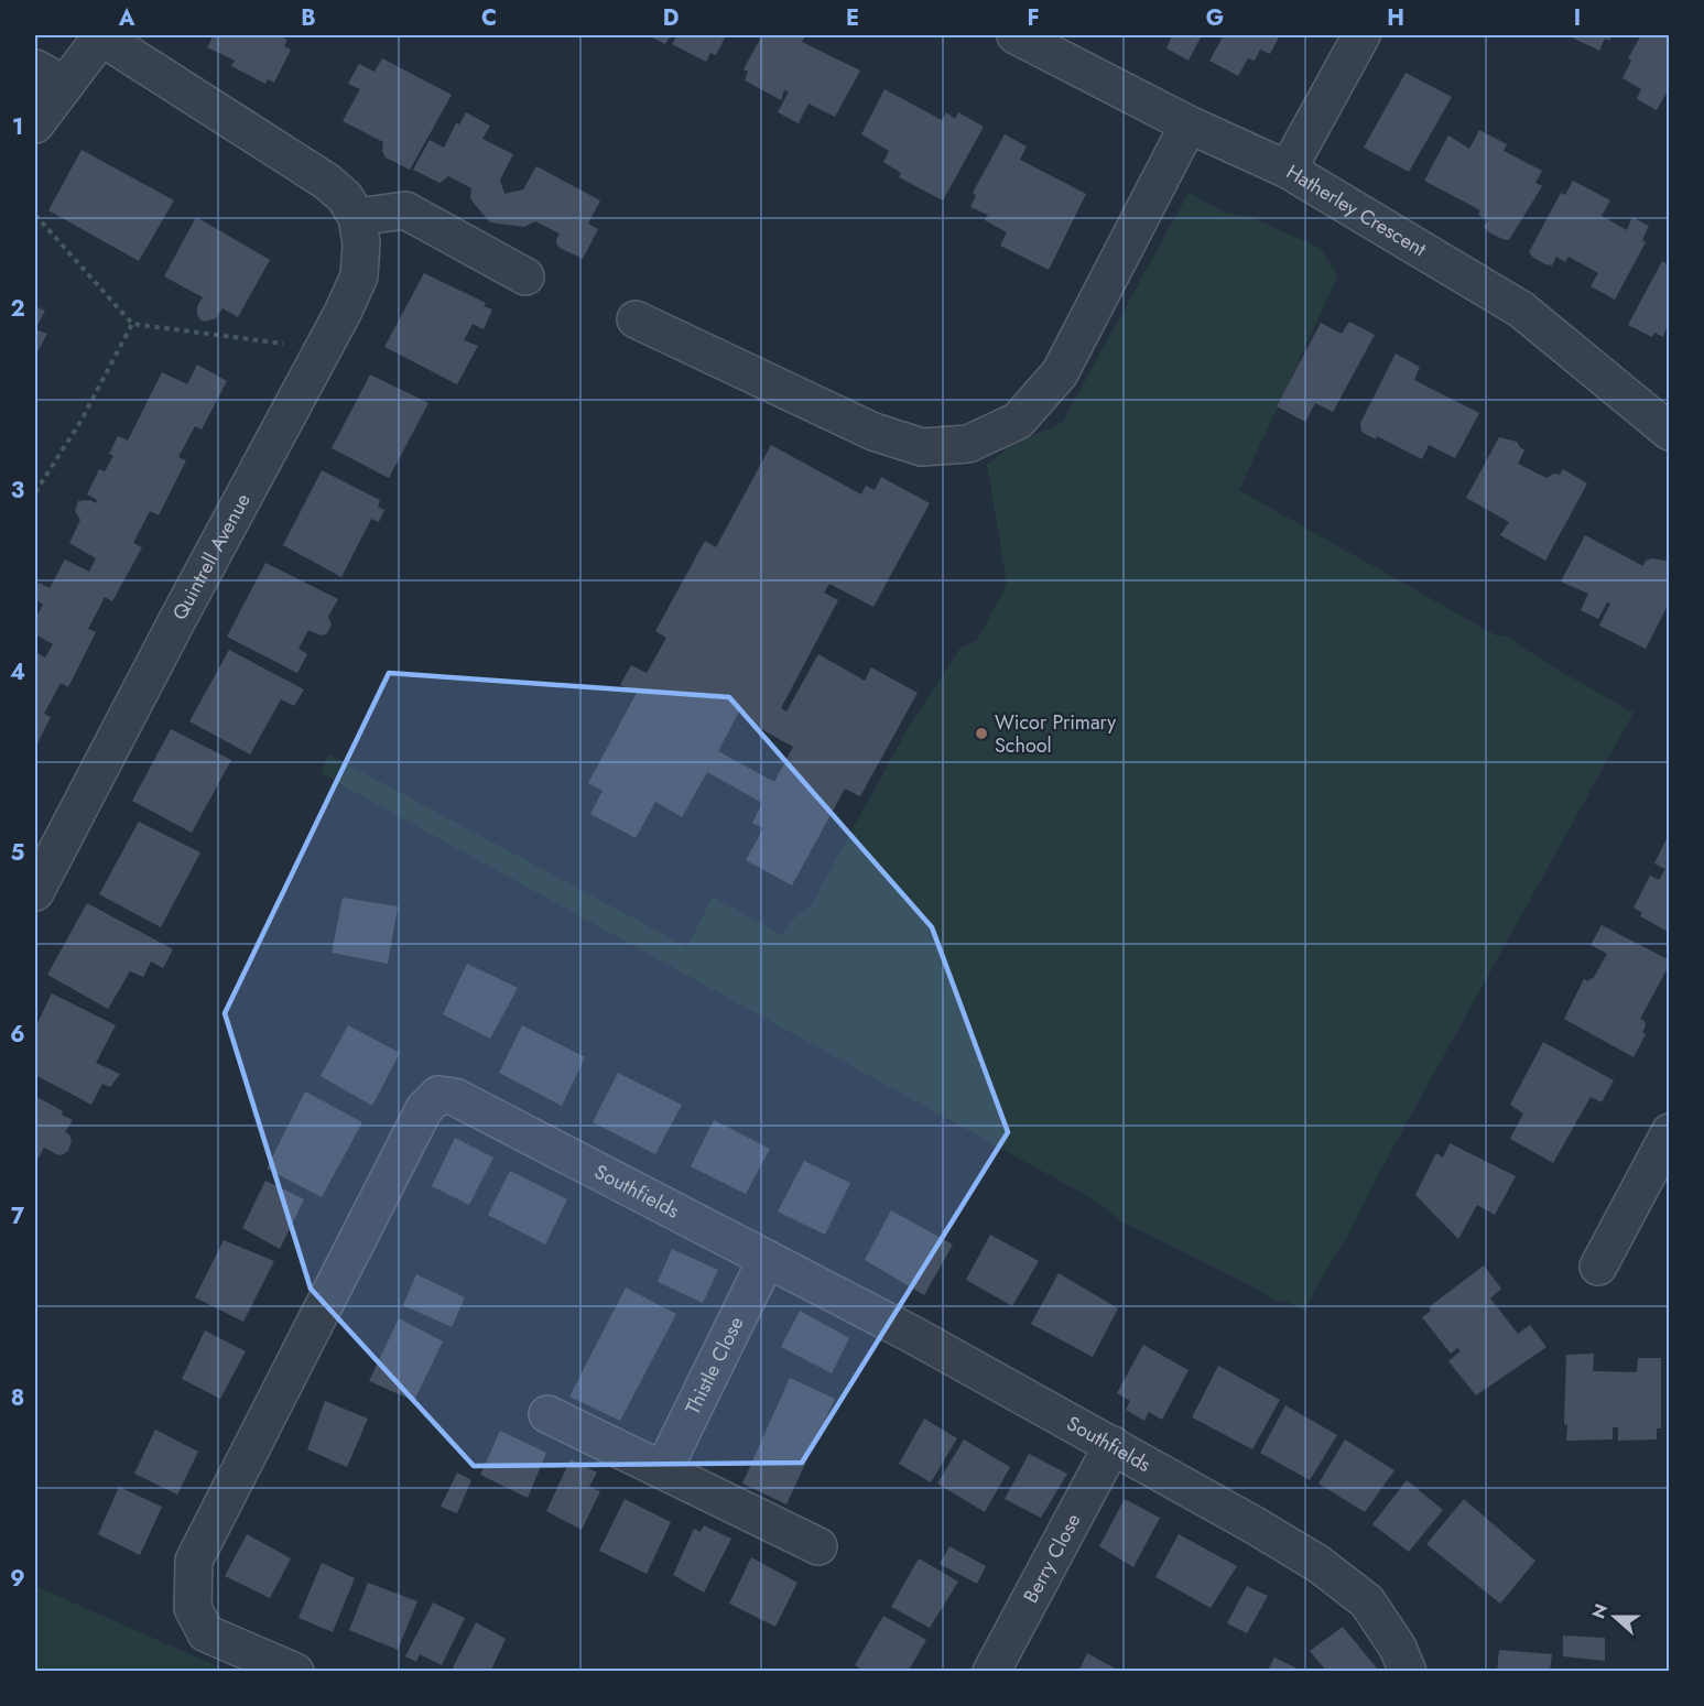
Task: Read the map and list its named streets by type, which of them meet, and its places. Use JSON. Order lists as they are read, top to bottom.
{
  "streets": {
    "street": [
      "Hatherley Crescent",
      "Quintrell Avenue",
      "Southfields",
      "Thistle Close",
      "Berry Close"
    ]
  },
  "crossings": [
    ["Southfields", "Thistle Close"],
    ["Southfields", "Berry Close"]
  ],
  "places": ["Wicor Primary School"],
  "north": "left",
  "grid": {
    "columns": [
      "A",
      "B",
      "C",
      "D",
      "E",
      "F",
      "G",
      "H",
      "I"
    ],
    "rows": [
      "1",
      "2",
      "3",
      "4",
      "5",
      "6",
      "7",
      "8",
      "9"
    ]
  }
}
